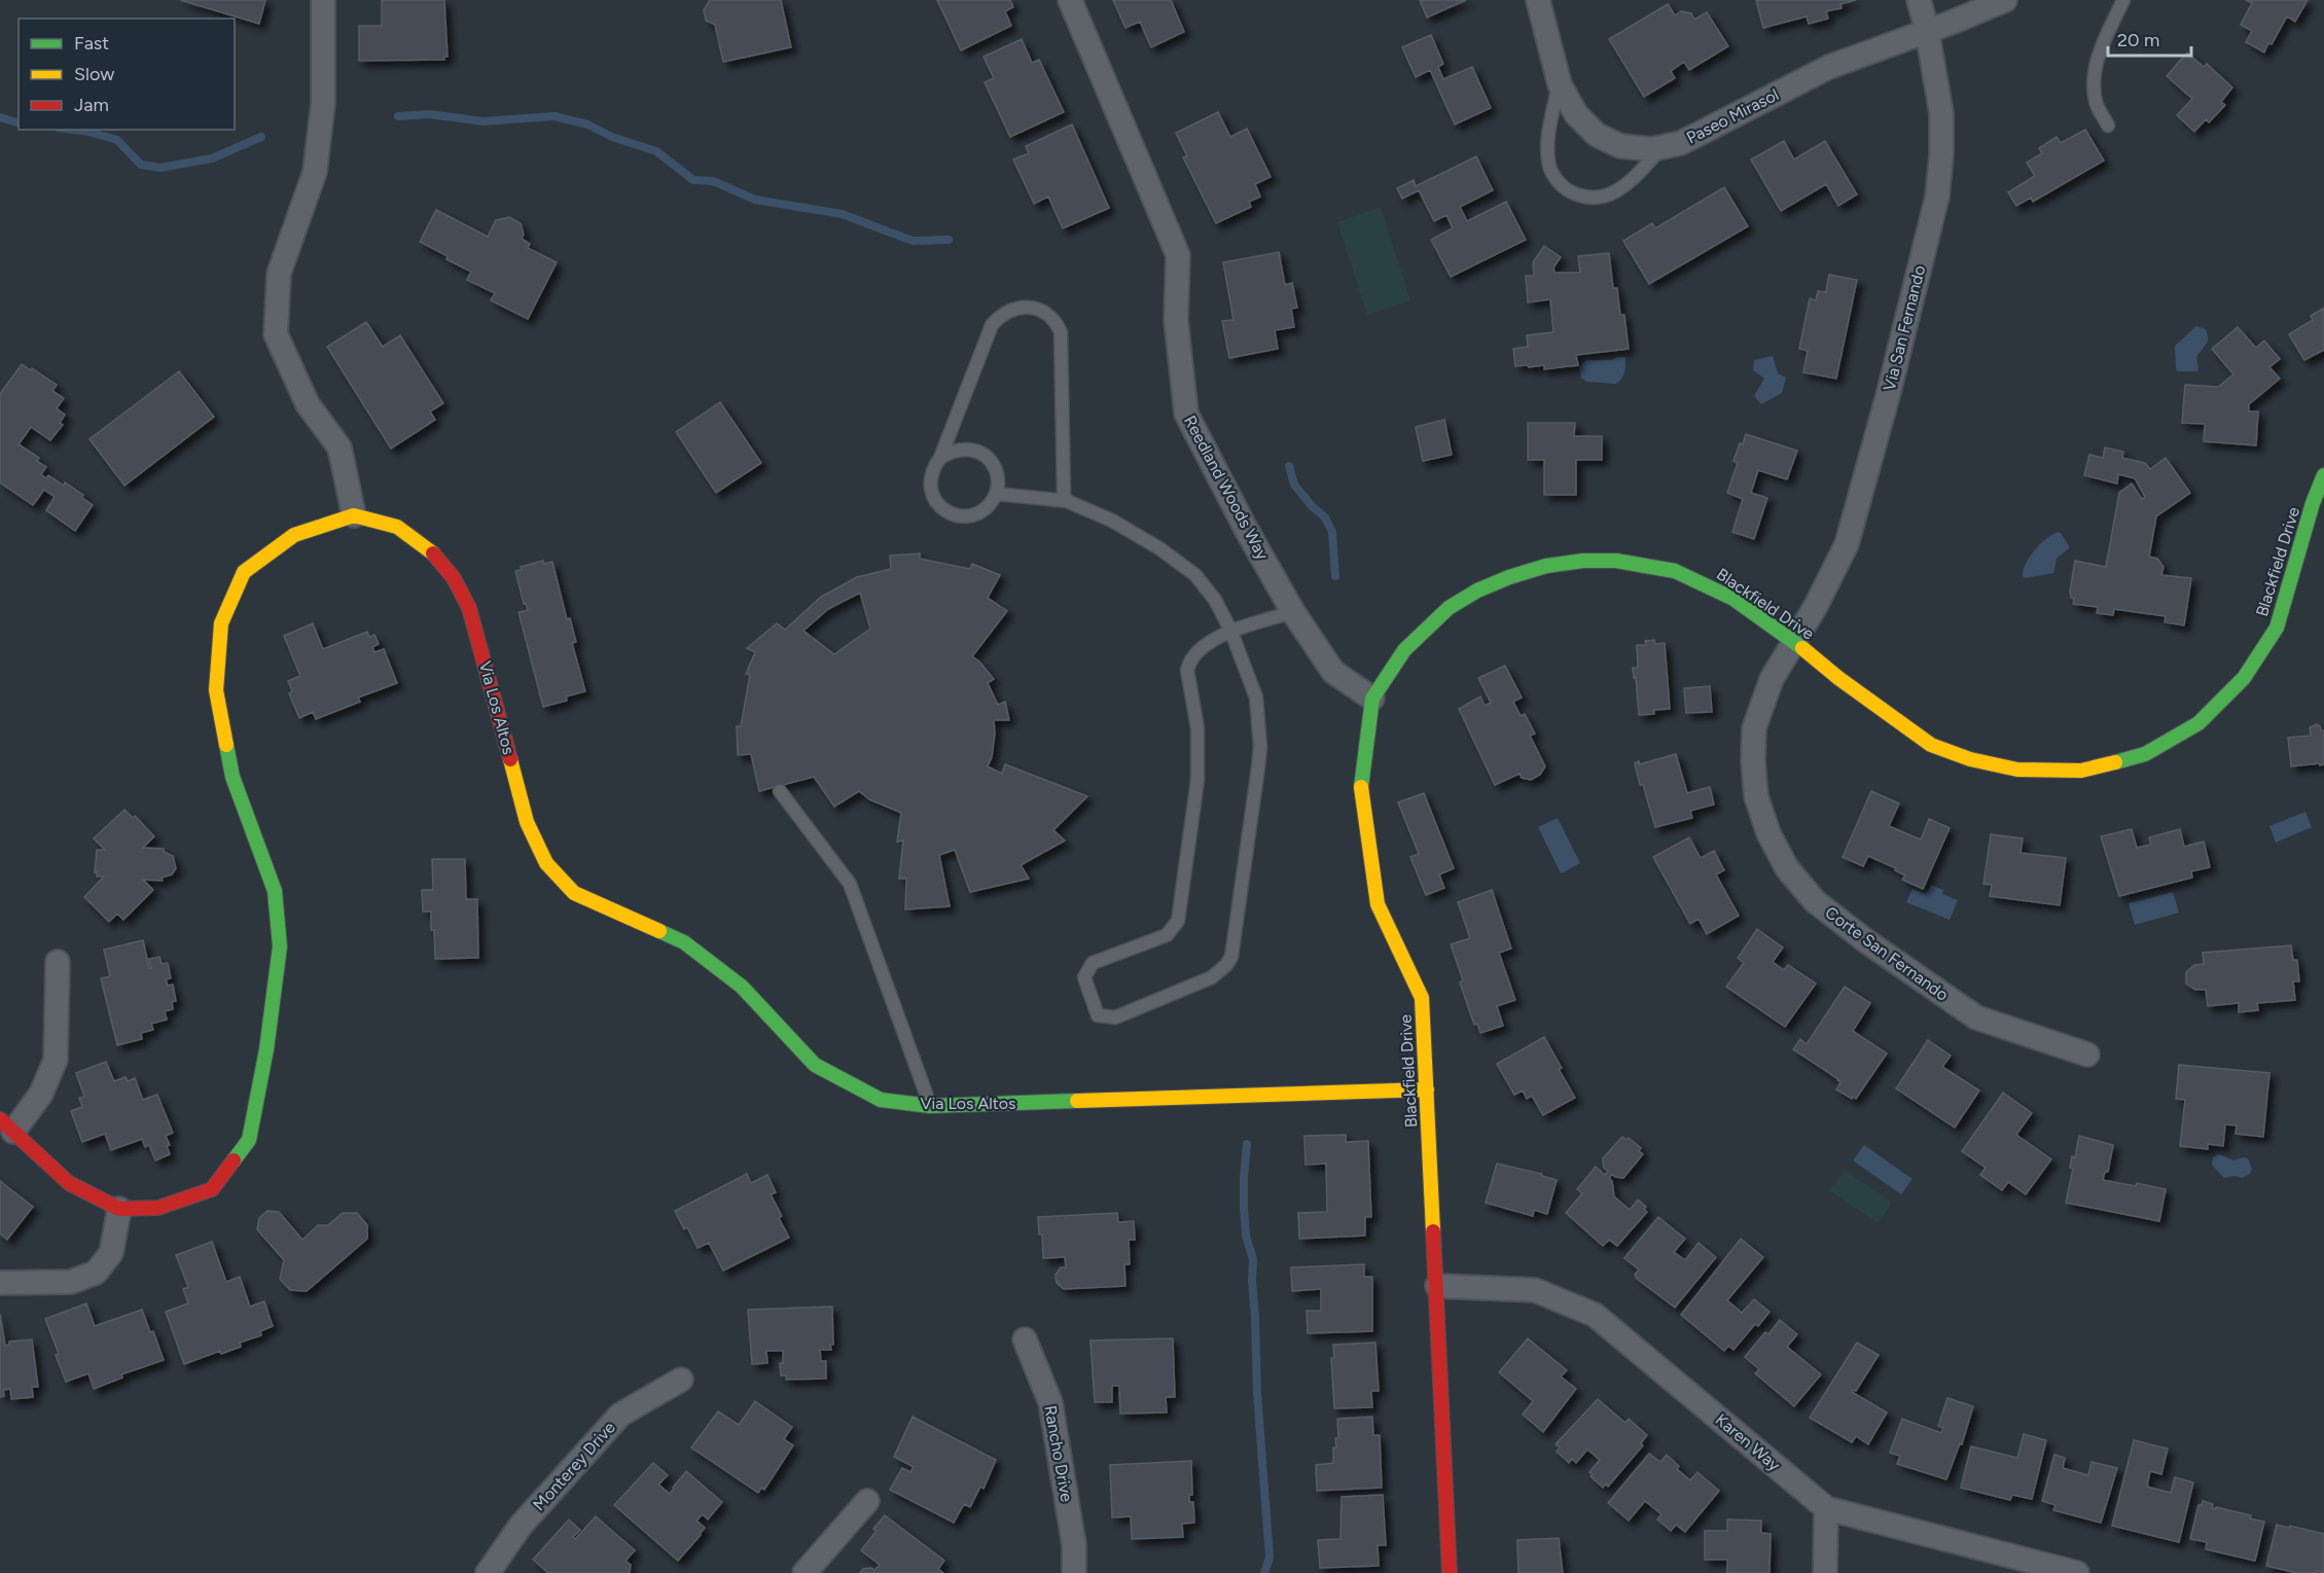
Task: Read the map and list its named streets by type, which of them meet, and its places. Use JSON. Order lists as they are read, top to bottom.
{
  "streets": {
    "street": [
      "Paseo Mirasol",
      "Via San Fernando",
      "Reedland Woods Way",
      "Blackfield Drive",
      "Via Los Altos",
      "Corte San Fernando",
      "Karen Way",
      "Rancho Drive",
      "Monterey Drive"
    ]
  },
  "crossings": [
    ["Paseo Mirasol", "Via San Fernando"],
    ["Via San Fernando", "Blackfield Drive"],
    ["Via San Fernando", "Corte San Fernando"],
    ["Reedland Woods Way", "Blackfield Drive"],
    ["Blackfield Drive", "Via Los Altos"],
    ["Blackfield Drive", "Corte San Fernando"],
    ["Blackfield Drive", "Karen Way"]
  ],
  "legend": ["Fast", "Slow", "Jam"],
  "scale_bar": "20 m"
}
